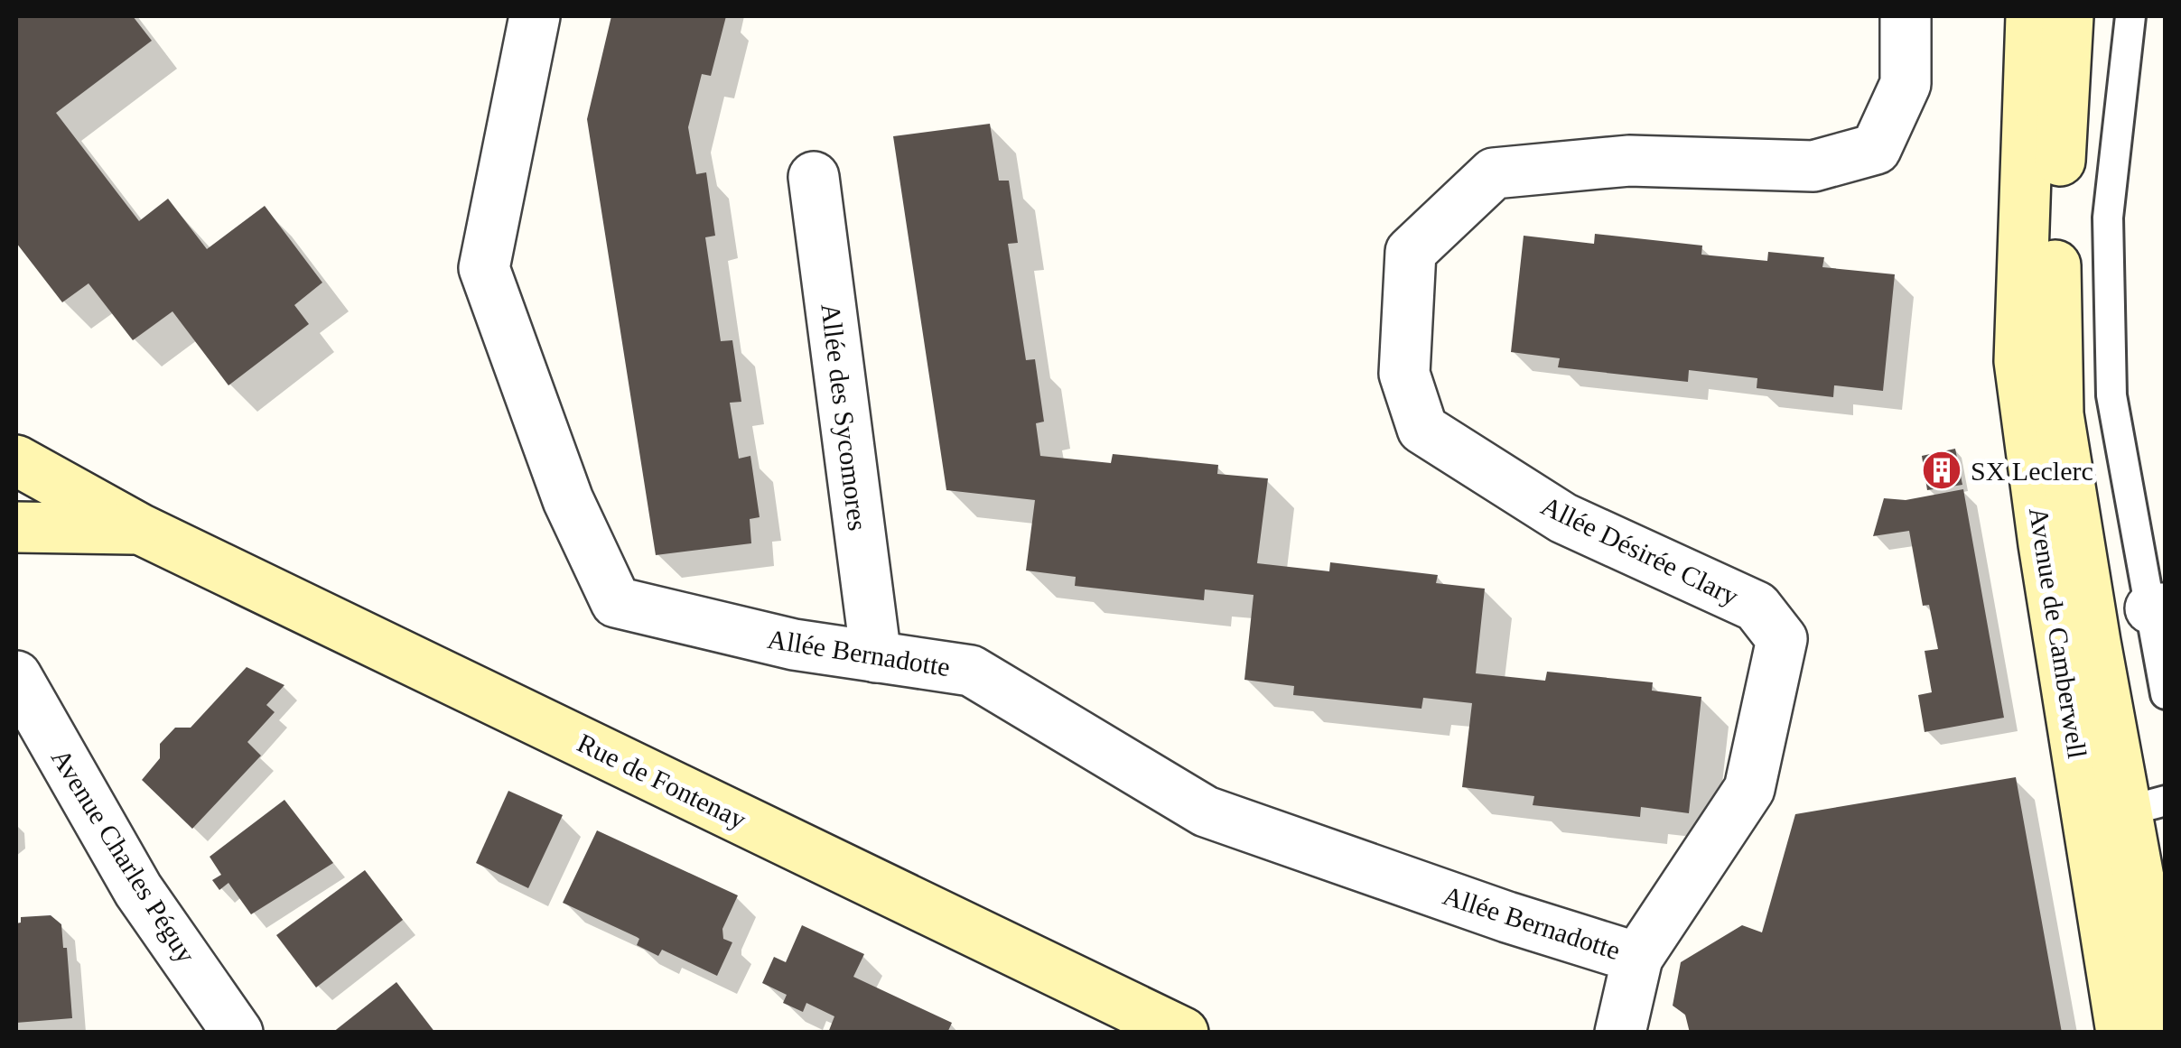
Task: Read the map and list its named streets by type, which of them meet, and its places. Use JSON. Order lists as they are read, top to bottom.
{
  "streets": {
    "main road": ["Avenue de Camberwell", "Rue de Fontenay"],
    "street": [
      "Allée des Sycomores",
      "Allée Désirée Clary",
      "Allée Bernadotte",
      "Avenue Charles Péguy"
    ]
  },
  "crossings": [
    ["Allée des Sycomores", "Allée Bernadotte"],
    ["Allée Désirée Clary", "Allée Bernadotte"]
  ],
  "places": {
    "building": ["SX Leclerc"]
  }
}
